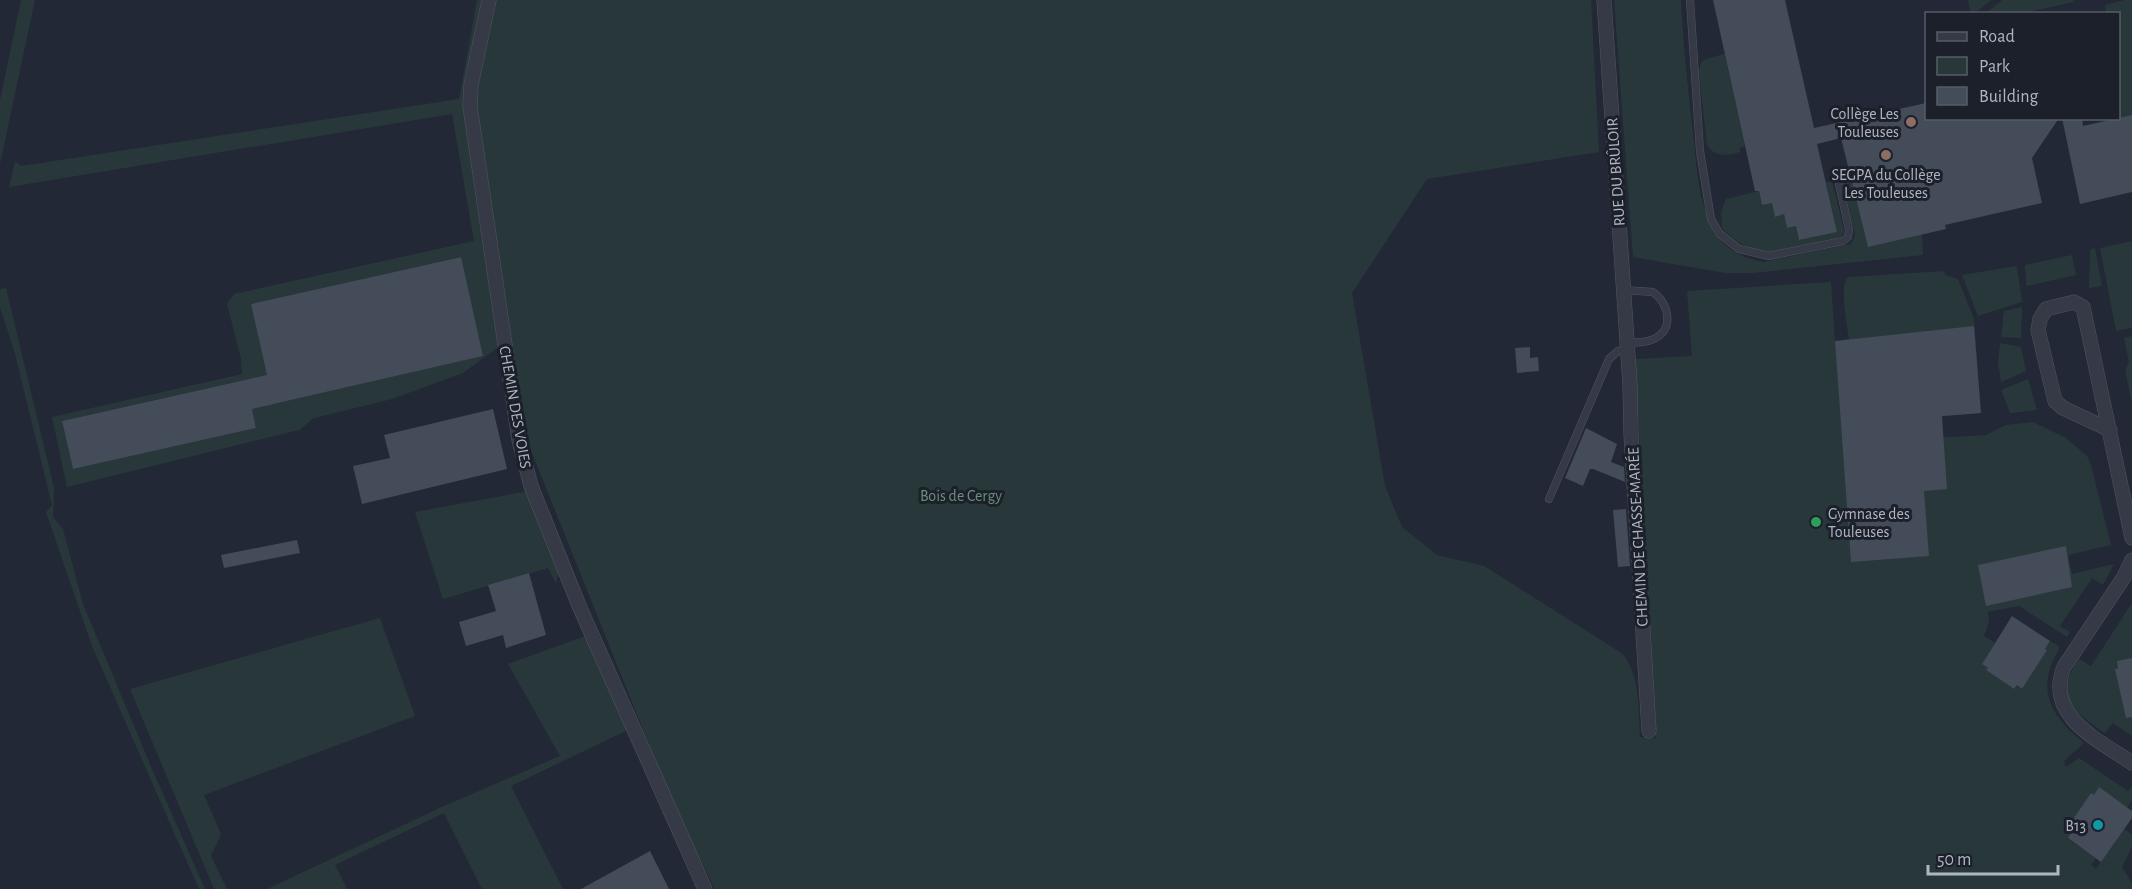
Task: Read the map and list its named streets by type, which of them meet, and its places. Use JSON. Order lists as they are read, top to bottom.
{
  "streets": {
    "street": ["RUE DU BRÛLOIR", "CHEMIN DES VOIES", "CHEMIN DE CHASSE-MARÉE"]
  },
  "crossings": [
    ["RUE DU BRÛLOIR", "CHEMIN DE CHASSE-MARÉE"]
  ],
  "parks": ["Bois de Cergy"],
  "places": [
    "Collège Les Touleuses",
    "SEGPA du Collège Les Touleuses",
    "Gymnase des Touleuses",
    "B13"
  ],
  "legend": ["Road", "Park", "Building"],
  "scale_bar": "50 m"
}
